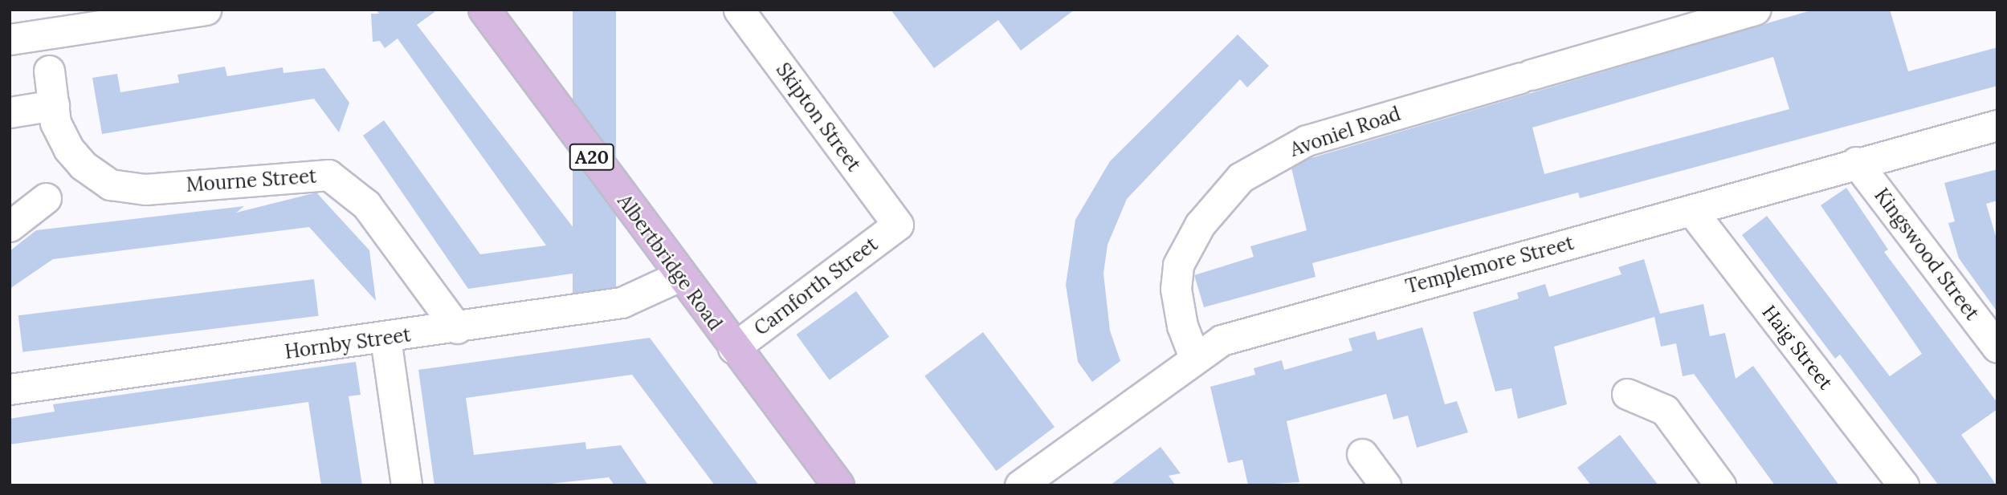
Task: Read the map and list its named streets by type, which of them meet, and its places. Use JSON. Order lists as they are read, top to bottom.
{
  "streets": {
    "main road": ["A20", "Albertbridge Road"],
    "street": [
      "Skipton Street",
      "Avoniel Road",
      "Mourne Street",
      "Kingswood Street",
      "Templemore Street",
      "Carnforth Street",
      "Hornby Street",
      "Haig Street"
    ]
  },
  "crossings": [
    ["Skipton Street", "Carnforth Street"],
    ["Avoniel Road", "Templemore Street"],
    ["Mourne Street", "Hornby Street"],
    ["Kingswood Street", "Templemore Street"],
    ["Albertbridge Road", "Carnforth Street"],
    ["Albertbridge Road", "Hornby Street"],
    ["Templemore Street", "Haig Street"]
  ]
}
